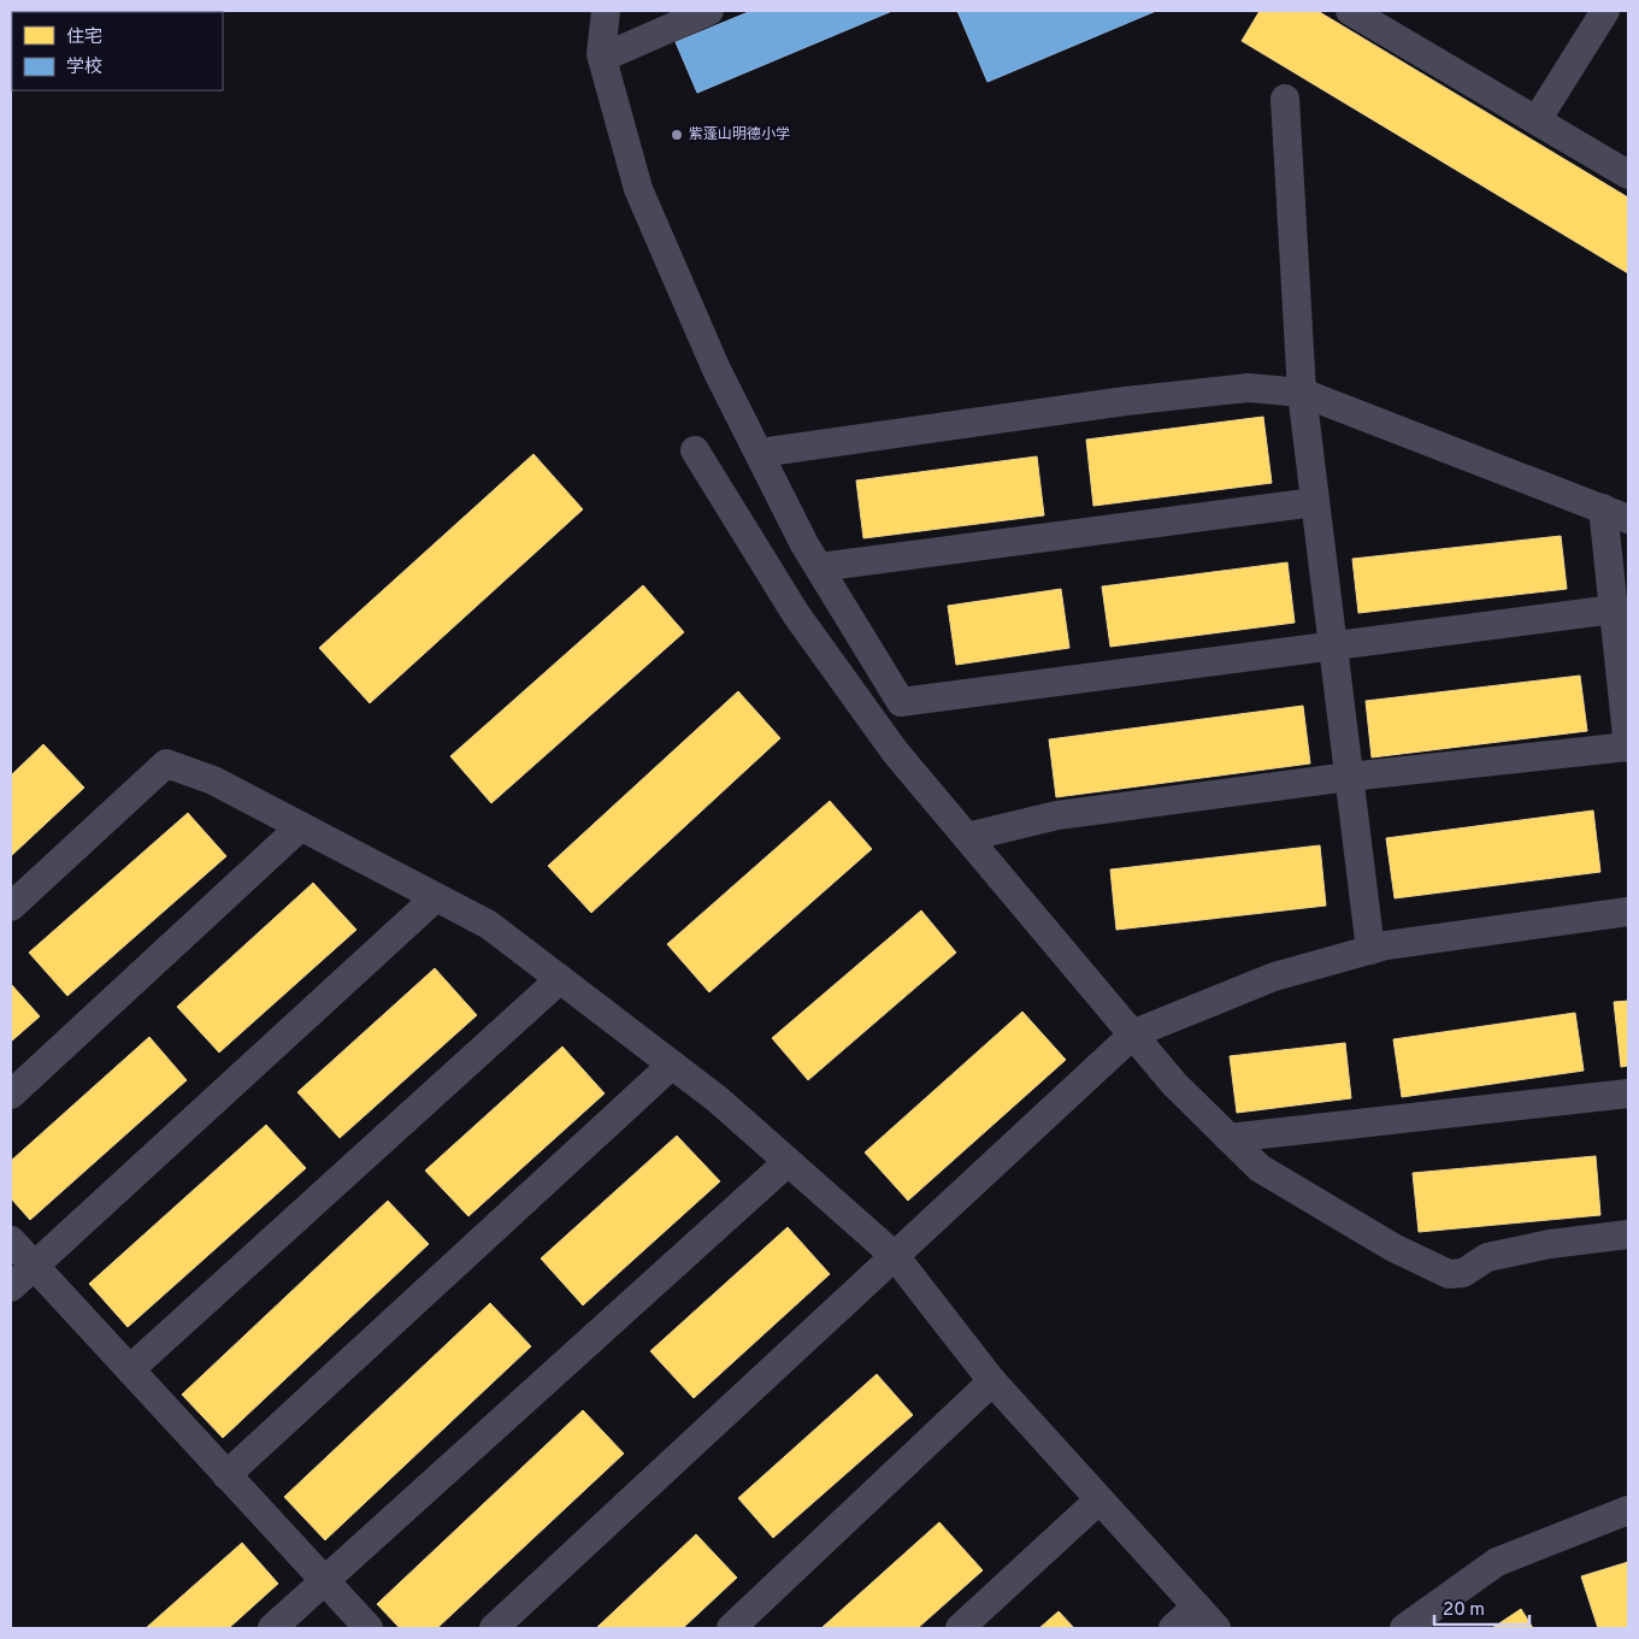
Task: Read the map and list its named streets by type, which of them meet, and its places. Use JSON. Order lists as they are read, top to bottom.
{
  "places": ["紫蓬山明德小学"],
  "legend": ["住宅", "学校"],
  "scale_bar": "20 m"
}
